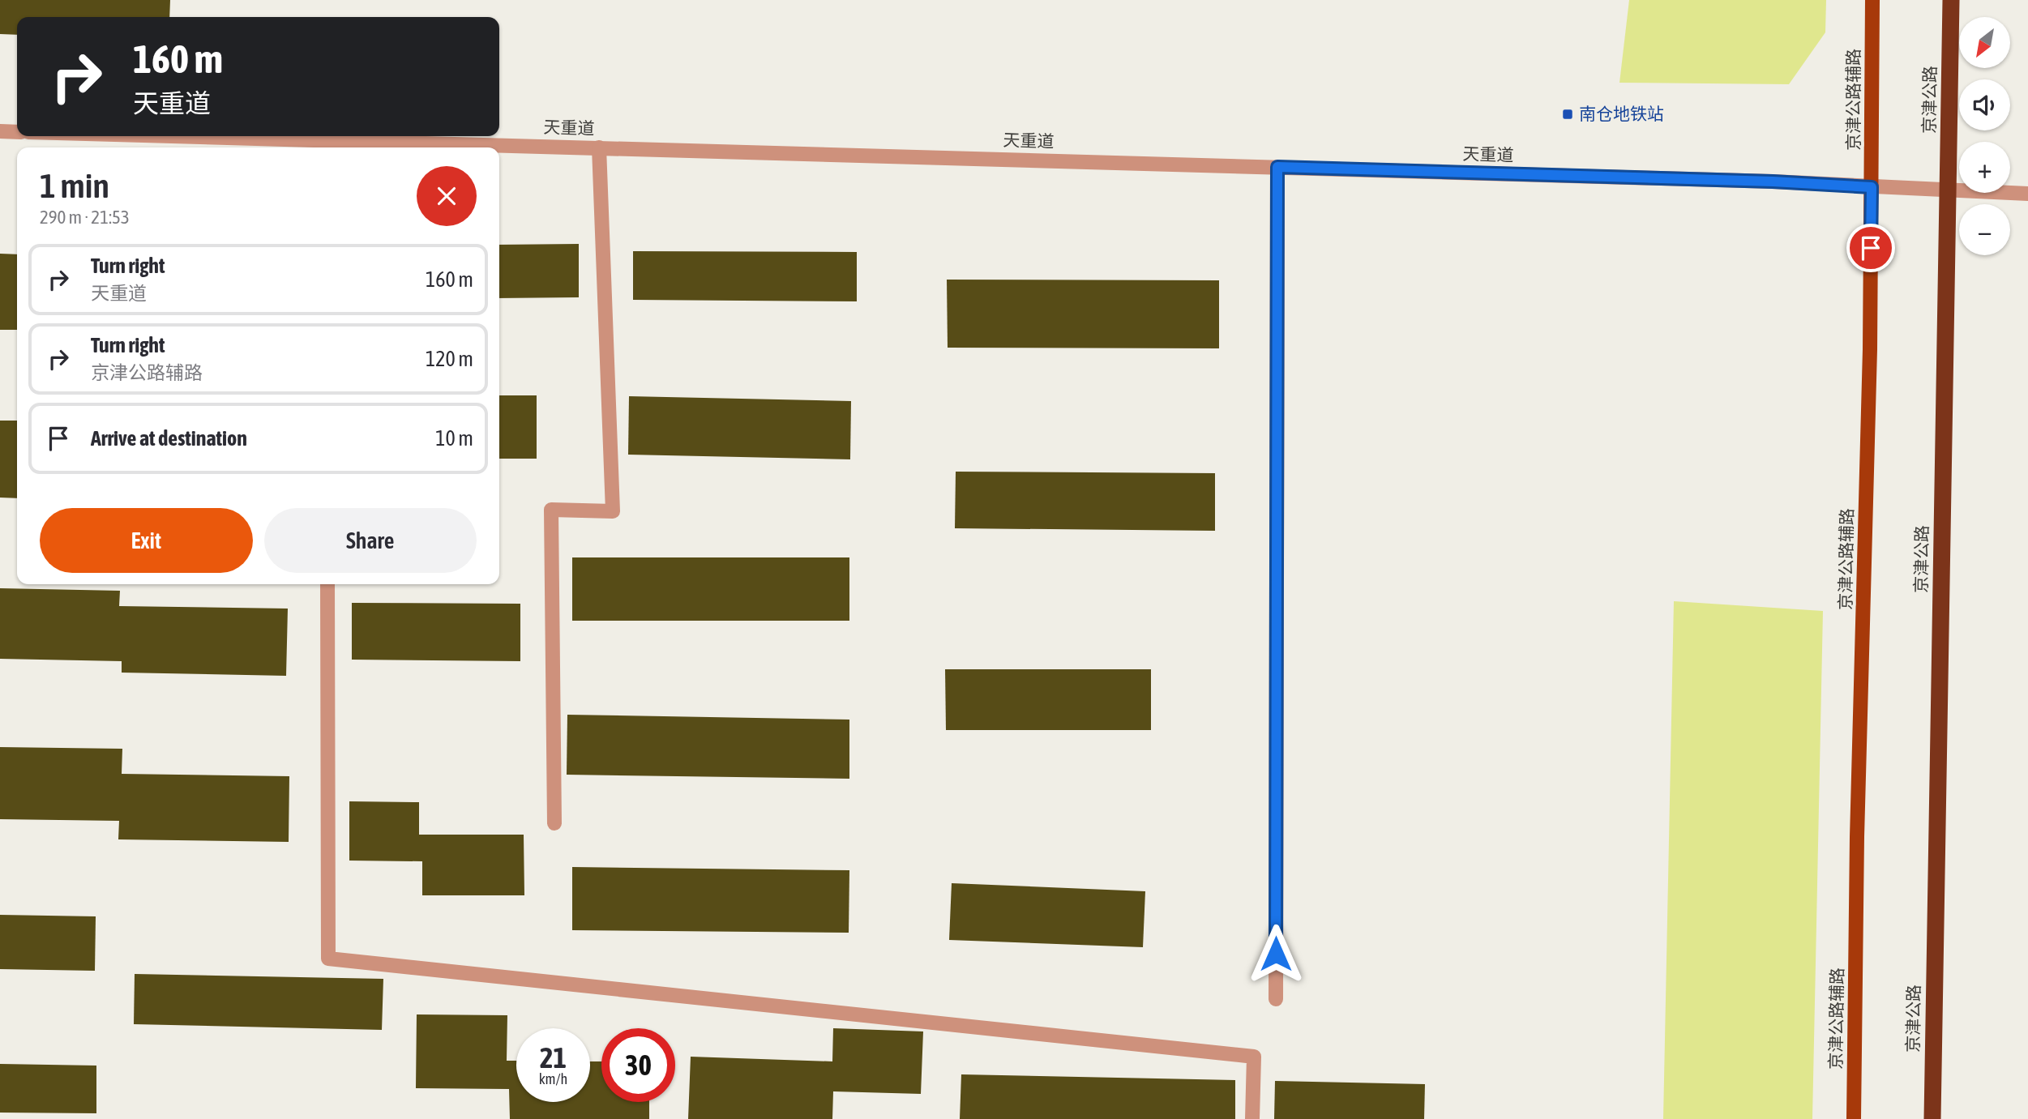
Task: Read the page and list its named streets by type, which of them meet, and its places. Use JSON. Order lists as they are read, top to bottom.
{
  "streets": {
    "highway": ["京津公路"],
    "main road": ["京津公路辅路"],
    "street": ["天重道"]
  },
  "crossings": [
    ["京津公路辅路", "天重道"],
    ["京津公路", "天重道"]
  ],
  "places": {
    "transit": ["南仓地铁站"]
  },
  "north": "bottom left",
  "page": {
    "map_buttons": ["+", "−"],
    "turn": ["160 m", "天重道"],
    "heading": ["1 min", "290 m · 21:53"],
    "list": [
      {
        "name": "Turn right",
        "note": "天重道",
        "value": "160 m"
      },
      {
        "name": "Turn right",
        "note": "京津公路辅路",
        "value": "120 m"
      },
      {
        "name": "Arrive at destination",
        "value": "10 m"
      }
    ],
    "buttons": ["Exit", "Share"],
    "speed": "21 km/h",
    "limit": "30"
  }
}
